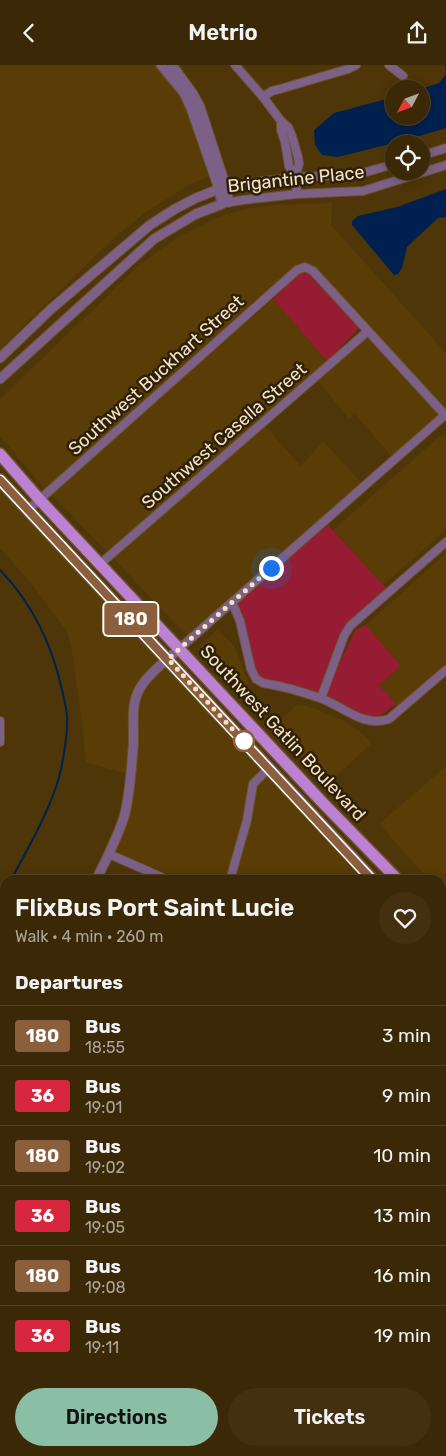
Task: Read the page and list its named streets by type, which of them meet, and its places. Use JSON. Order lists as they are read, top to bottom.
{
  "streets": {
    "main road": ["Southwest Gatlin Boulevard"],
    "street": ["Brigantine Place", "Southwest Buckhart Street", "Southwest Casella Street"]
  },
  "crossings": [
    ["Southwest Buckhart Street", "Southwest Casella Street"],
    ["Southwest Buckhart Street", "Southwest Gatlin Boulevard"],
    ["Southwest Casella Street", "Southwest Gatlin Boulevard"]
  ],
  "lines": ["bus line 180"],
  "north": "bottom left",
  "page": {
    "header": "Metrio",
    "on_map": "180",
    "heading": [
      ["FlixBus Port Saint Lucie", "Walk · 4 min · 260 m"],
      "Departures"
    ],
    "list": [
      {
        "mark": "180",
        "name": "Bus",
        "note": "18:55",
        "value": "3 min"
      },
      {
        "mark": "36",
        "name": "Bus",
        "note": "19:01",
        "value": "9 min"
      },
      {
        "mark": "180",
        "name": "Bus",
        "note": "19:02",
        "value": "10 min"
      },
      {
        "mark": "36",
        "name": "Bus",
        "note": "19:05",
        "value": "13 min"
      },
      {
        "mark": "180",
        "name": "Bus",
        "note": "19:08",
        "value": "16 min"
      },
      {
        "mark": "36",
        "name": "Bus",
        "note": "19:11",
        "value": "19 min"
      }
    ],
    "buttons": ["Directions", "Tickets"]
  }
}
